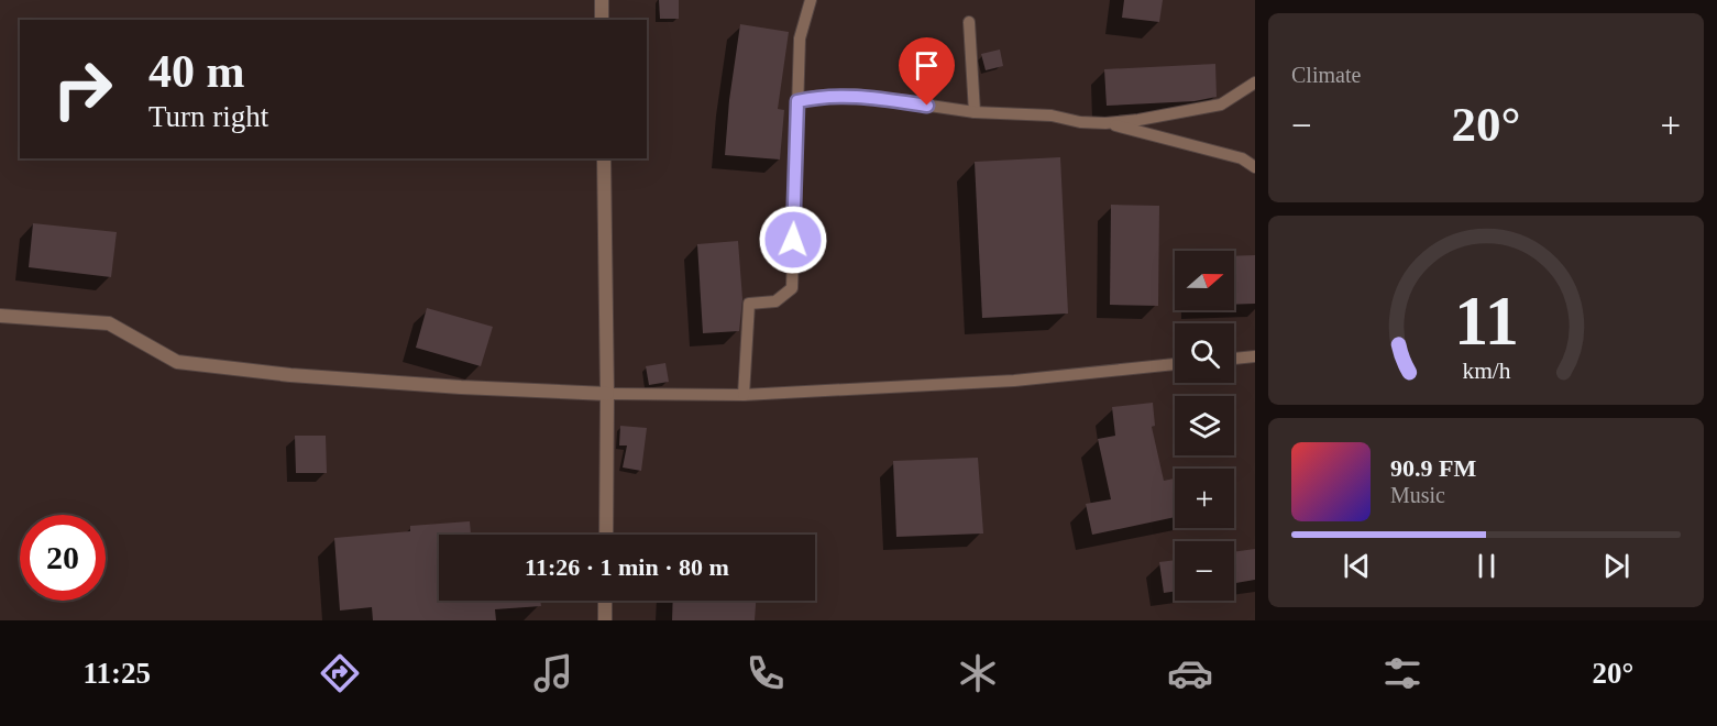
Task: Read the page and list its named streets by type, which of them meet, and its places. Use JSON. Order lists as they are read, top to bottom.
{
  "north": "right",
  "page": {
    "tile": "Climate",
    "turn": ["40 m", "Turn right"],
    "heat": ["−", "20°", "+"],
    "map_buttons": ["+", "−"],
    "song": ["90.9 FM", "Music"],
    "limit": "20",
    "trip": "11:26 · 1 min · 80 m",
    "tabs": ["11:25", "20°"],
    "gauge": ["11", "km/h"]
  }
}
